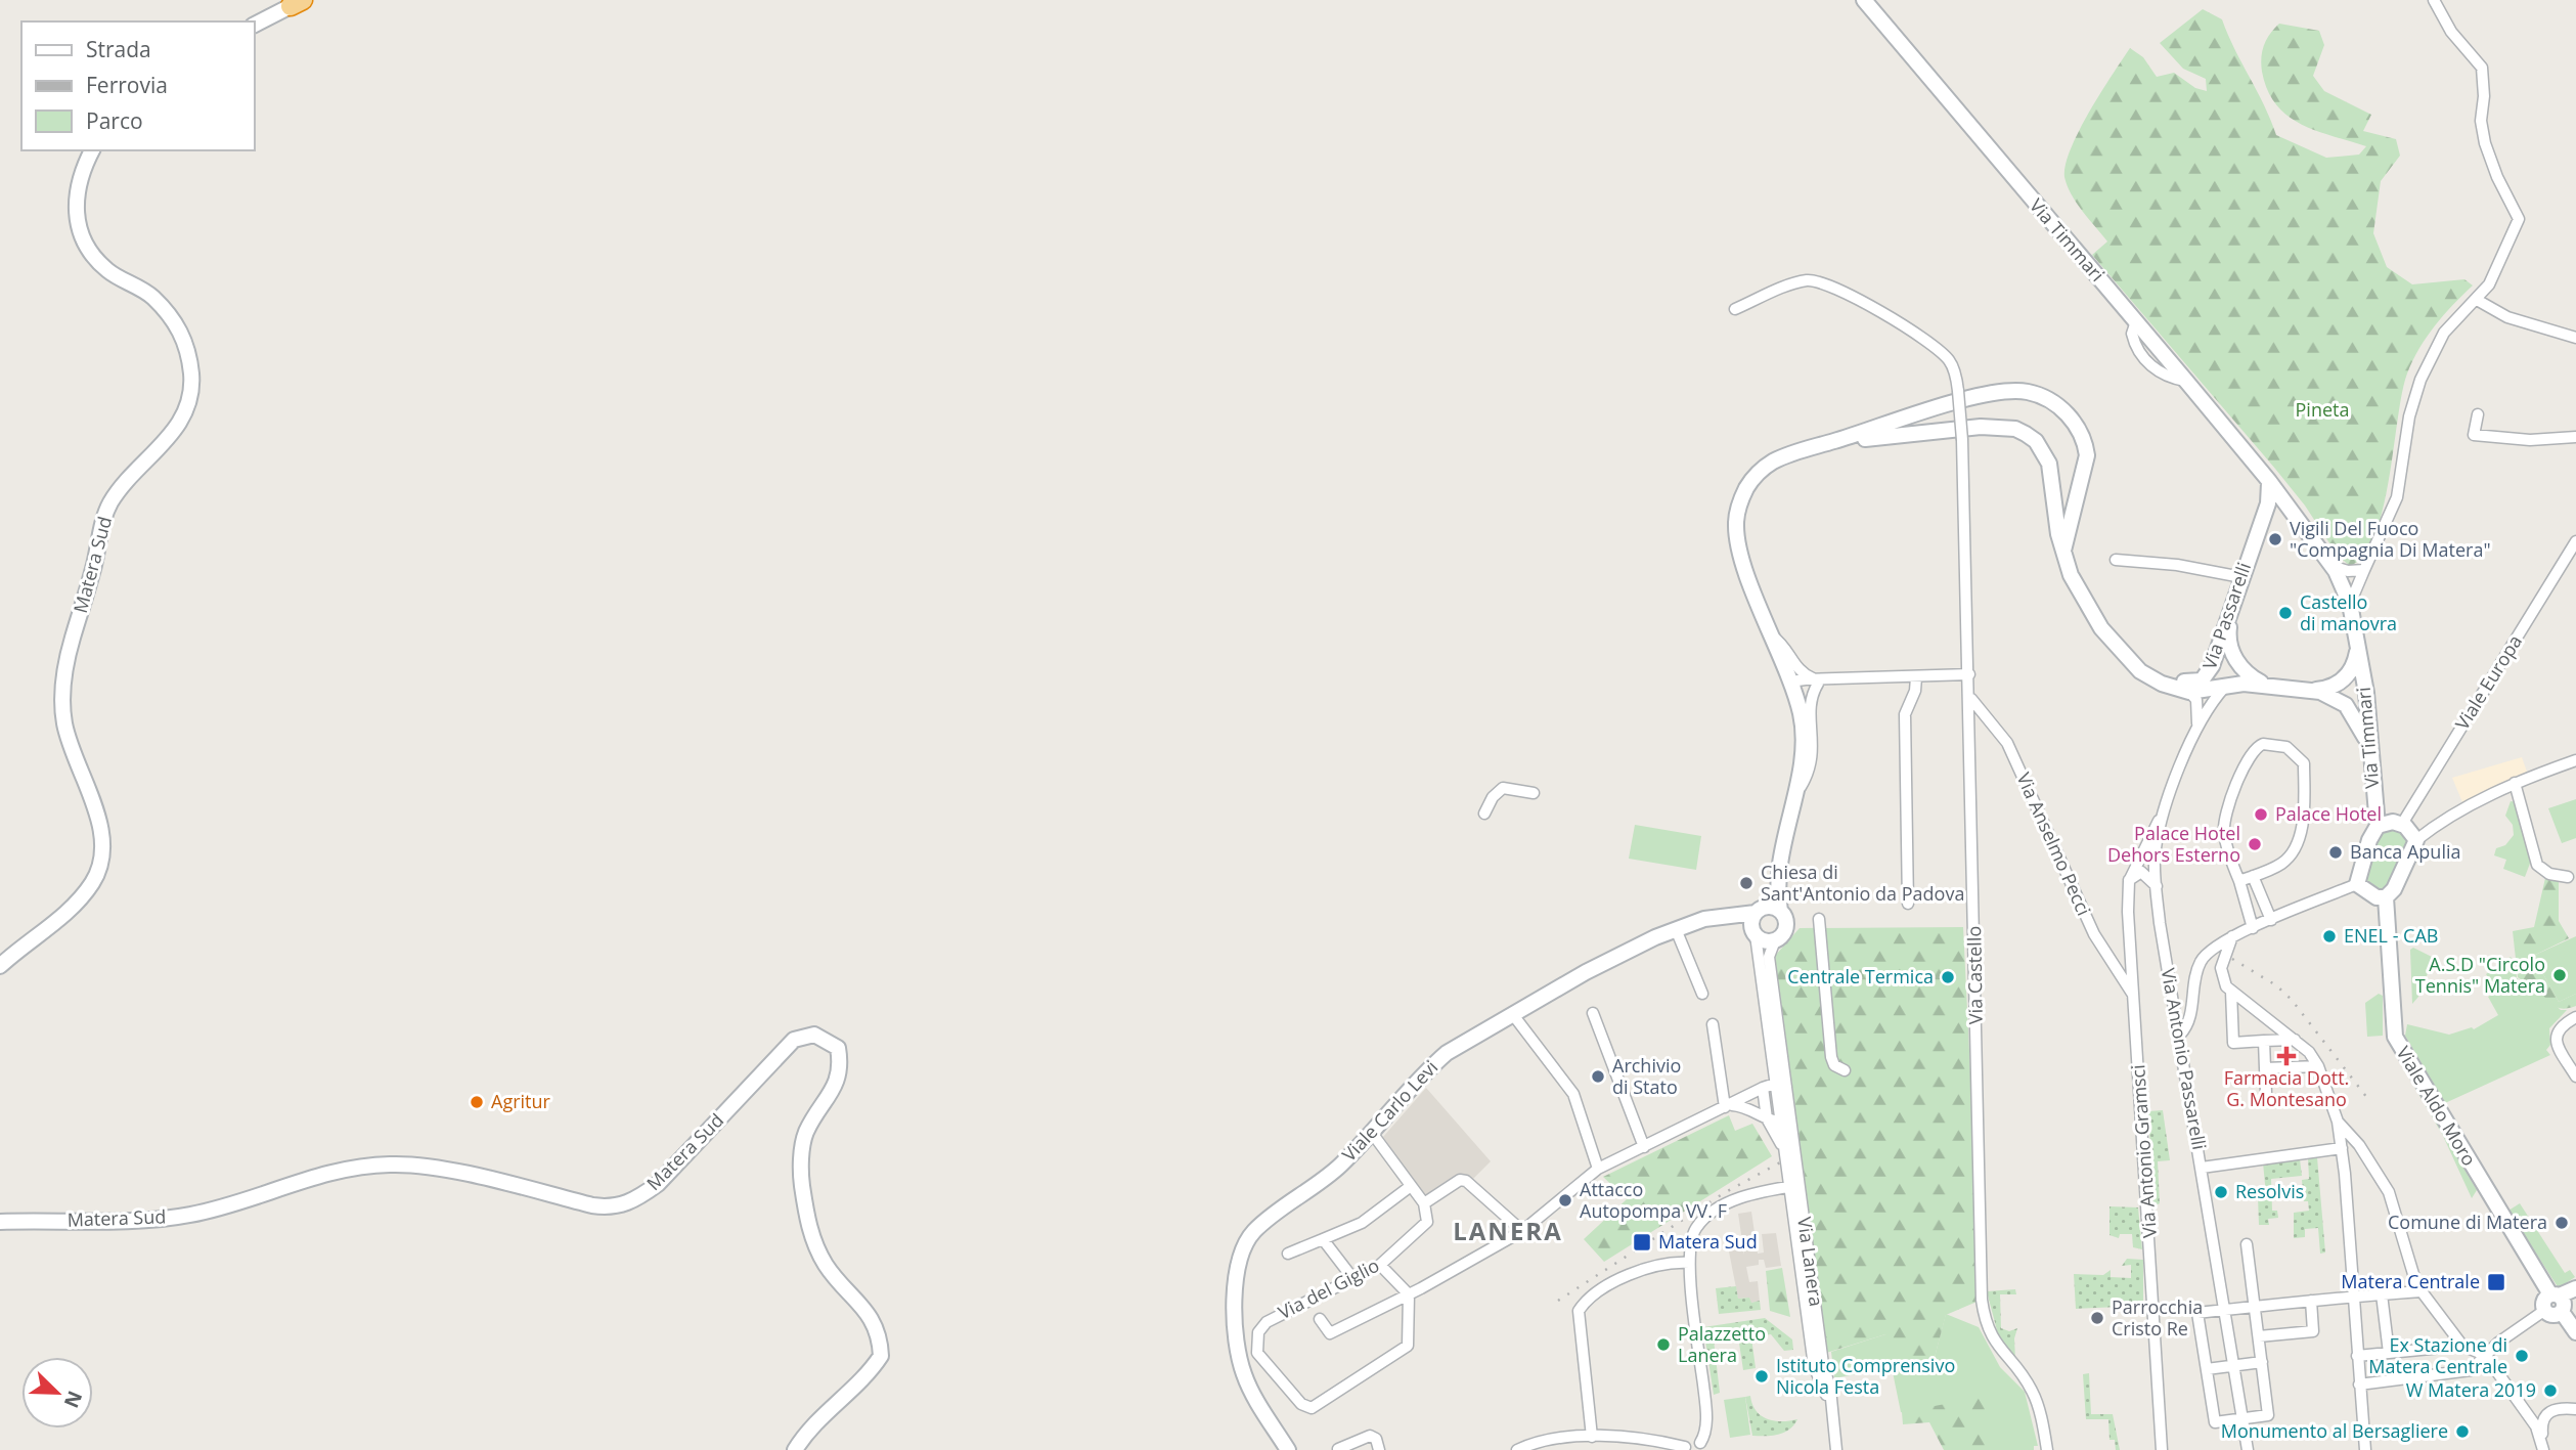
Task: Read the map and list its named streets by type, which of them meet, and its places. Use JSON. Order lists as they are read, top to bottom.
{
  "streets": {
    "main road": [
      "Via Timmari",
      "Matera Sud",
      "Via Passarelli",
      "Viale Aldo Moro",
      "Viale Carlo Levi"
    ],
    "street": [
      "Viale Europa",
      "Via Anselmo Pecci",
      "Via Castello",
      "Via Antonio Passarelli",
      "Via Antonio Gramsci",
      "Via Lanera",
      "Via del Giglio"
    ]
  },
  "crossings": [
    ["Via Timmari", "Via Passarelli"],
    ["Via Anselmo Pecci", "Via Castello"],
    ["Via Anselmo Pecci", "Via Antonio Gramsci"],
    ["Via Antonio Passarelli", "Via Antonio Gramsci"],
    ["Viale Carlo Levi", "Via Lanera"]
  ],
  "districts": ["LANERA"],
  "parks": ["Pineta"],
  "places": {
    "other": [
      "Vigili Del Fuoco \"Compagnia Di Matera\"",
      "Castello di manovra",
      "Palace Hotel",
      "Palace Hotel Dehors Esterno",
      "Banca Apulia",
      "Chiesa di Sant'Antonio da Padova",
      "ENEL - CAB",
      "A.S.D \"Circolo Tennis\" Matera",
      "Centrale Termica",
      "Archivio di Stato",
      "Agritur",
      "Resolvis",
      "Attacco Autopompa VV. F",
      "Comune di Matera",
      "Parrocchia Cristo Re",
      "Palazzetto Lanera",
      "Ex Stazione di Matera Centrale",
      "Istituto Comprensivo Nicola Festa",
      "W Matera 2019",
      "Monumento al Bersagliere"
    ],
    "health": ["Farmacia Dott. G. Montesano"],
    "transit": ["Matera Sud", "Matera Centrale"]
  },
  "legend": ["Strada", "Ferrovia", "Parco"],
  "north": "bottom right"
}
